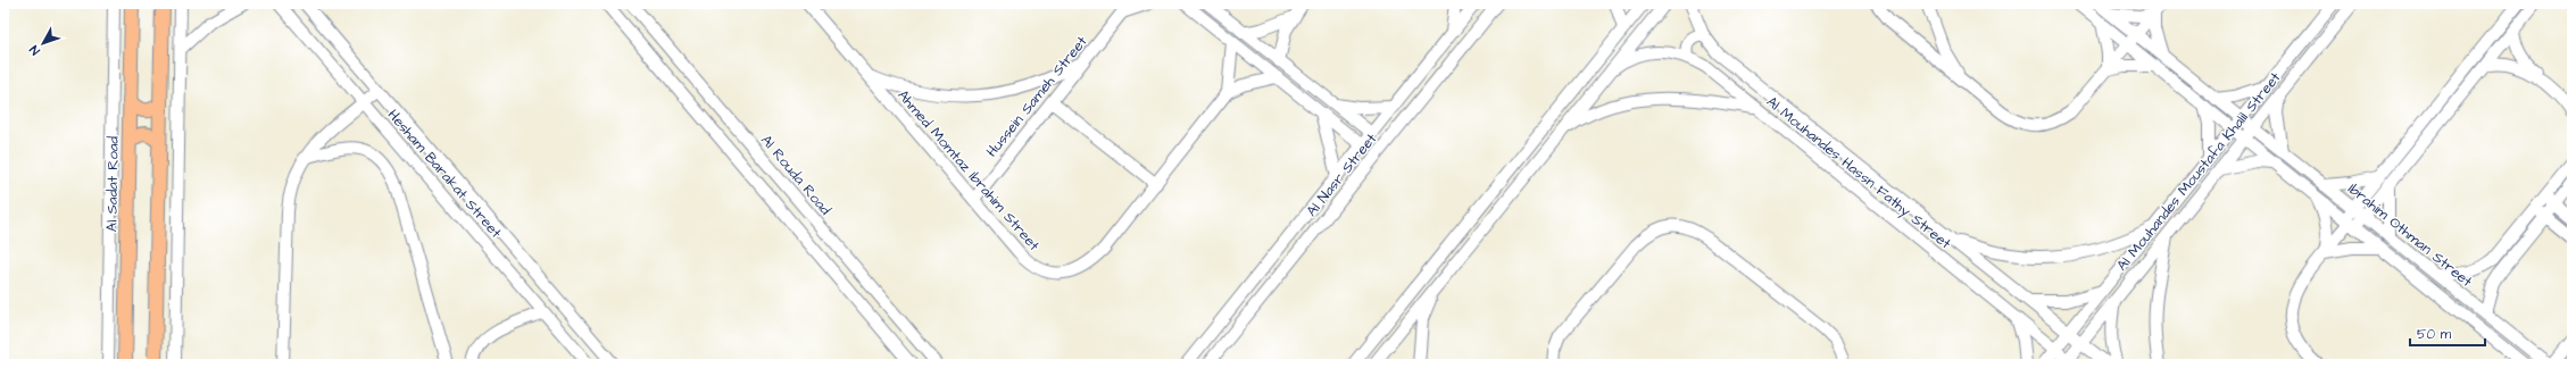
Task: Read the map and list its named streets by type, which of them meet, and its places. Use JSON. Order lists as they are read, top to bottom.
{
  "streets": {
    "main road": ["Al Sadat Road"],
    "street": [
      "Hussein Sameh Street",
      "Ahmed Momtaz Ibrahim Street",
      "Al Mouhandes Moustafa Khalil Street",
      "Al Mouhandes Hassn Fathy Street",
      "Hesham Barakat Street",
      "Al Rouda Road",
      "Al Nasr Street",
      "Ibrahim Othman Street"
    ]
  },
  "crossings": [
    ["Hussein Sameh Street", "Ahmed Momtaz Ibrahim Street"],
    ["Al Mouhandes Moustafa Khalil Street", "Al Mouhandes Hassn Fathy Street"],
    ["Al Mouhandes Moustafa Khalil Street", "Ibrahim Othman Street"]
  ],
  "scale_bar": "50 m",
  "north": "bottom left"
}
